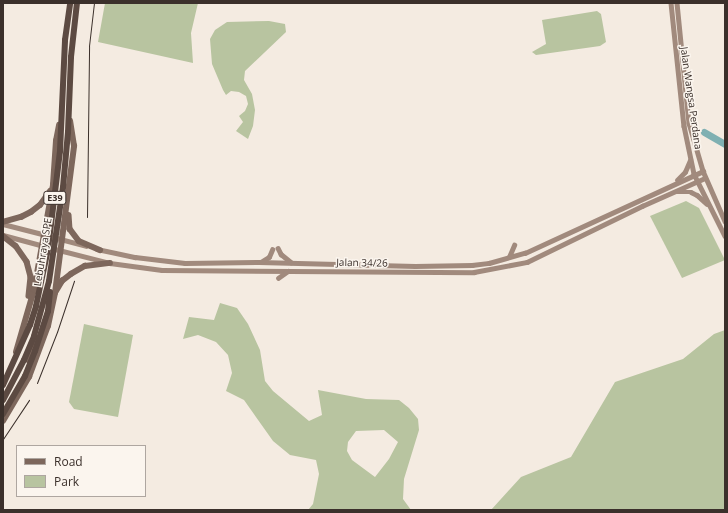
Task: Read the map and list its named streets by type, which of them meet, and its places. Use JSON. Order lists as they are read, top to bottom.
{
  "streets": {
    "highway": ["E39", "Lebuhraya SPE"],
    "main road": ["Jalan Wangsa Perdana", "Jalan 34/26"]
  },
  "crossings": [
    ["Jalan Wangsa Perdana", "Jalan 34/26"],
    ["E39", "Lebuhraya SPE"]
  ],
  "legend": ["Road", "Park"]
}
